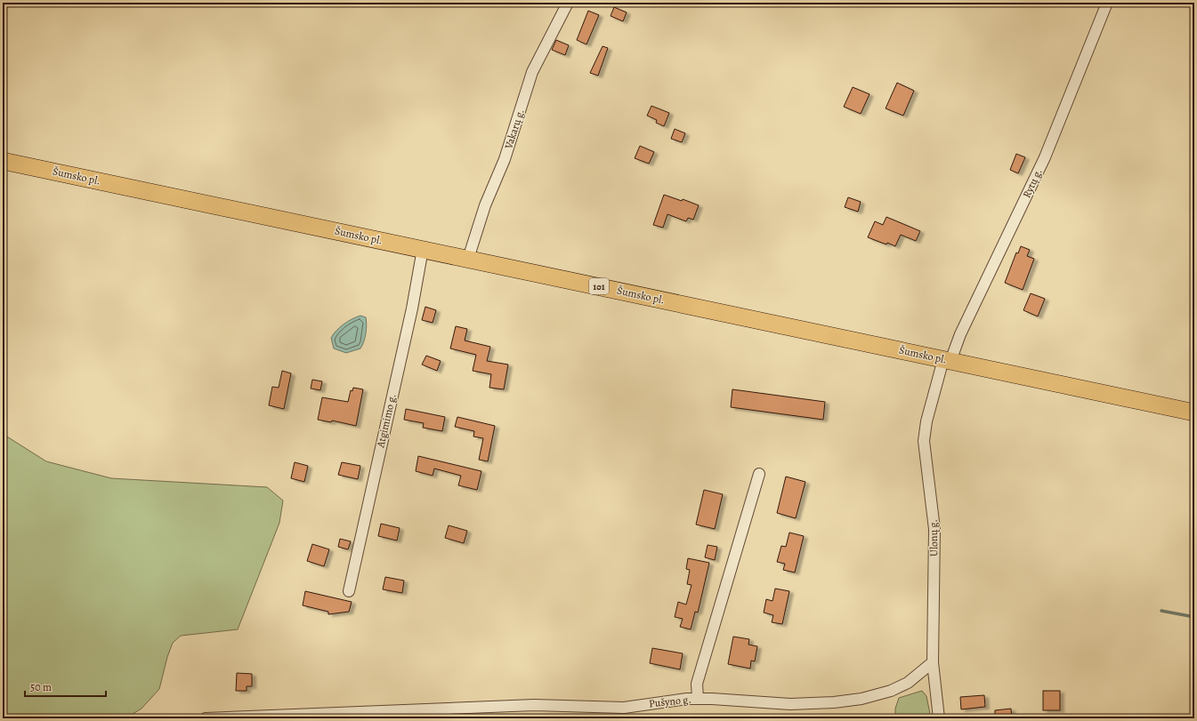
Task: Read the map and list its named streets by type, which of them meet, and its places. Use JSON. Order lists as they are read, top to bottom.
{
  "streets": {
    "main road": ["Šumsko pl.", "101"],
    "street": [
      "Vakarų g.",
      "Rytų g.",
      "Atgimimo g.",
      "Ulonų g.",
      "Pušyno g."
    ]
  },
  "crossings": [
    ["Vakarų g.", "Šumsko pl."],
    ["Šumsko pl.", "Rytų g."],
    ["Šumsko pl.", "Atgimimo g."],
    ["Šumsko pl.", "Ulonų g."],
    ["Rytų g.", "Ulonų g."],
    ["Ulonų g.", "Pušyno g."]
  ],
  "scale_bar": "50 m"
}
